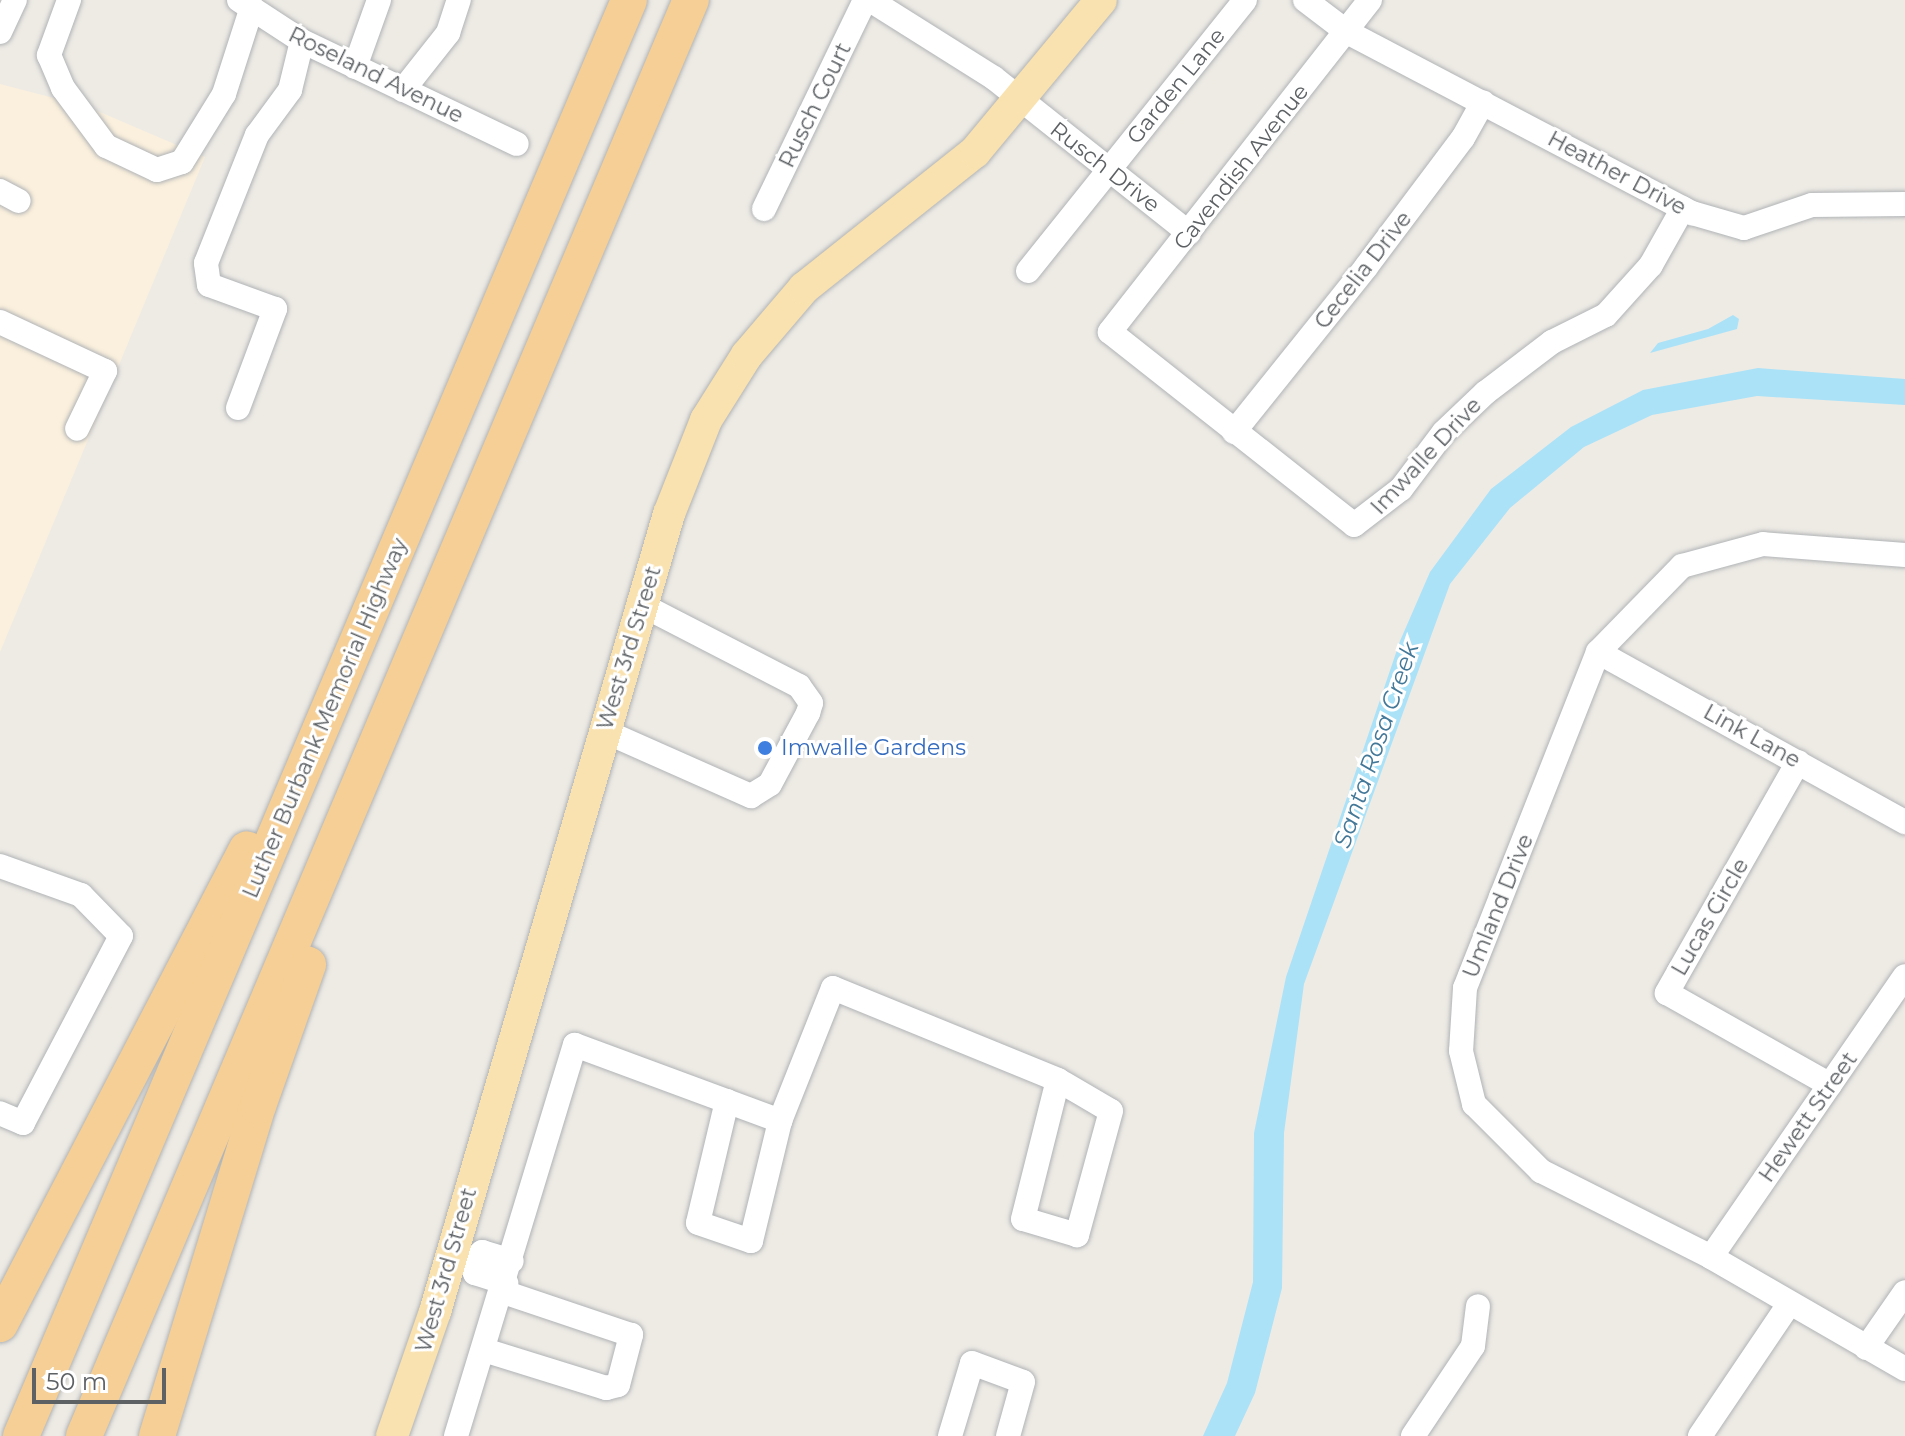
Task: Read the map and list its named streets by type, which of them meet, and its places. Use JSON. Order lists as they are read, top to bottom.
{
  "streets": {
    "highway": ["Luther Burbank Memorial Highway"],
    "main road": ["West 3rd Street"],
    "street": [
      "Roseland Avenue",
      "Garden Lane",
      "Rusch Court",
      "Rusch Drive",
      "Cavendish Avenue",
      "Heather Drive",
      "Cecelia Drive",
      "Imwalle Drive",
      "Link Lane",
      "Umland Drive",
      "Lucas Circle",
      "Hewett Street"
    ]
  },
  "crossings": [
    ["Garden Lane", "Rusch Drive"],
    ["Rusch Court", "Rusch Drive"],
    ["Rusch Court", "West 3rd Street"],
    ["Rusch Drive", "Cavendish Avenue"],
    ["Rusch Drive", "West 3rd Street"],
    ["Cavendish Avenue", "Heather Drive"],
    ["Cavendish Avenue", "Imwalle Drive"],
    ["Heather Drive", "Cecelia Drive"],
    ["Heather Drive", "Imwalle Drive"],
    ["Cecelia Drive", "Imwalle Drive"],
    ["Link Lane", "Umland Drive"],
    ["Link Lane", "Lucas Circle"],
    ["Umland Drive", "Hewett Street"],
    ["Lucas Circle", "Hewett Street"]
  ],
  "water": ["Santa Rosa Creek"],
  "places": ["Imwalle Gardens"],
  "scale_bar": "50 m"
}
